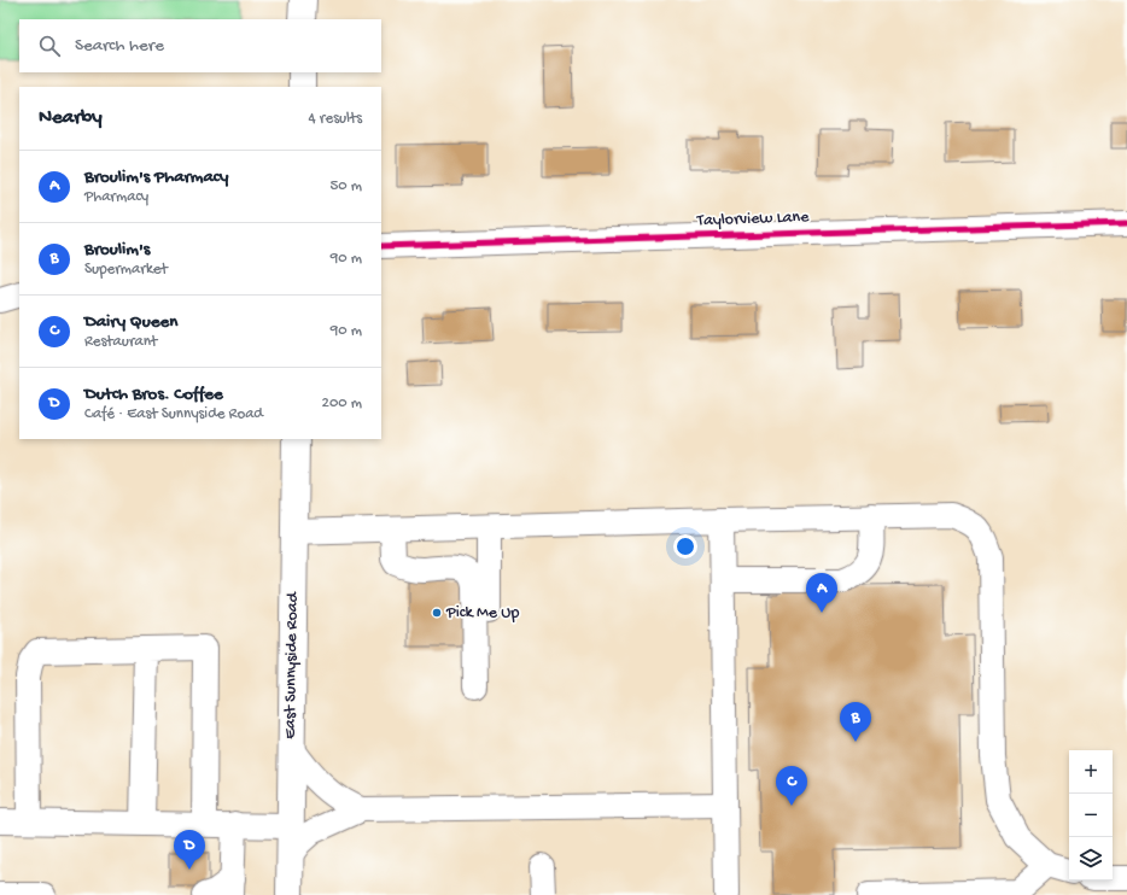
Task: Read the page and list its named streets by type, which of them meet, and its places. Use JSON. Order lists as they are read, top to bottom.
{
  "streets": {
    "main road": ["East Sunnyside Road"],
    "street": ["Taylorview Lane"]
  },
  "places": ["Pick Me Up"],
  "page": {
    "search": "Search here",
    "heading": ["Nearby", "4 results"],
    "list": [
      {
        "mark": "A",
        "name": "Broulim's Pharmacy",
        "note": "Pharmacy",
        "value": "50 m"
      },
      {
        "mark": "B",
        "name": "Broulim's",
        "note": "Supermarket",
        "value": "90 m"
      },
      {
        "mark": "C",
        "name": "Dairy Queen",
        "note": "Restaurant",
        "value": "90 m"
      },
      {
        "mark": "D",
        "name": "Dutch Bros. Coffee",
        "note": "Café · East Sunnyside Road",
        "value": "200 m"
      }
    ],
    "pins": [
      "A",
      "B",
      "C",
      "D"
    ],
    "map_buttons": ["+", "−"]
  }
}
